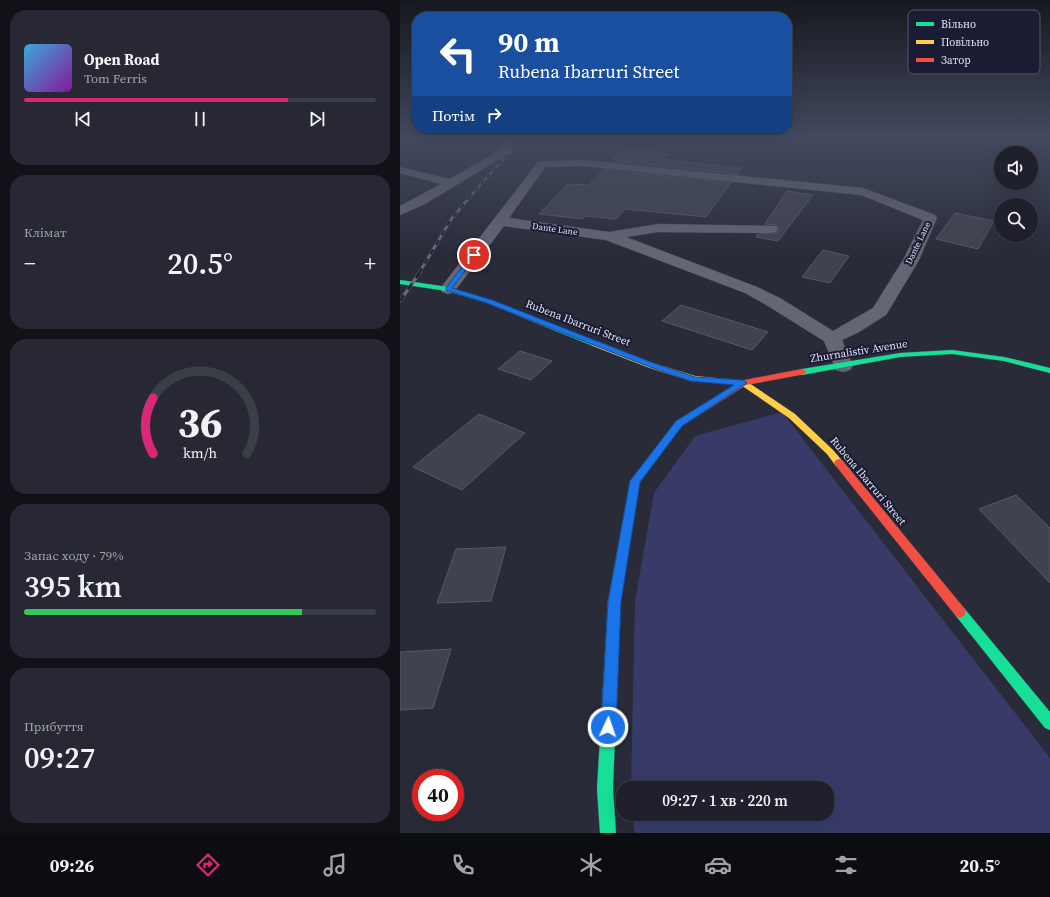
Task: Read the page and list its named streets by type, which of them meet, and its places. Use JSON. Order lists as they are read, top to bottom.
{
  "streets": {
    "main road": ["Rubena Ibarruri Street", "Zhurnalistiv Avenue"],
    "street": ["Dante Lane"]
  },
  "crossings": [
    ["Dante Lane", "Rubena Ibarruri Street"],
    ["Rubena Ibarruri Street", "Zhurnalistiv Avenue"]
  ],
  "legend": ["Вільно", "Повільно", "Затор"],
  "page": {
    "turn": ["90 m", "Rubena Ibarruri Street"],
    "song": ["Open Road", "Tom Ferris"],
    "then": "Потім",
    "tile": [
      "Клімат",
      ["Запас ходу · 79%", "395 km"],
      ["Прибуття", "09:27"]
    ],
    "heat": ["−", "20.5°", "+"],
    "limit": "40",
    "trip": "09:27 · 1 хв · 220 m",
    "tabs": ["09:26", "20.5°"],
    "gauge": ["36", "km/h"]
  }
}
